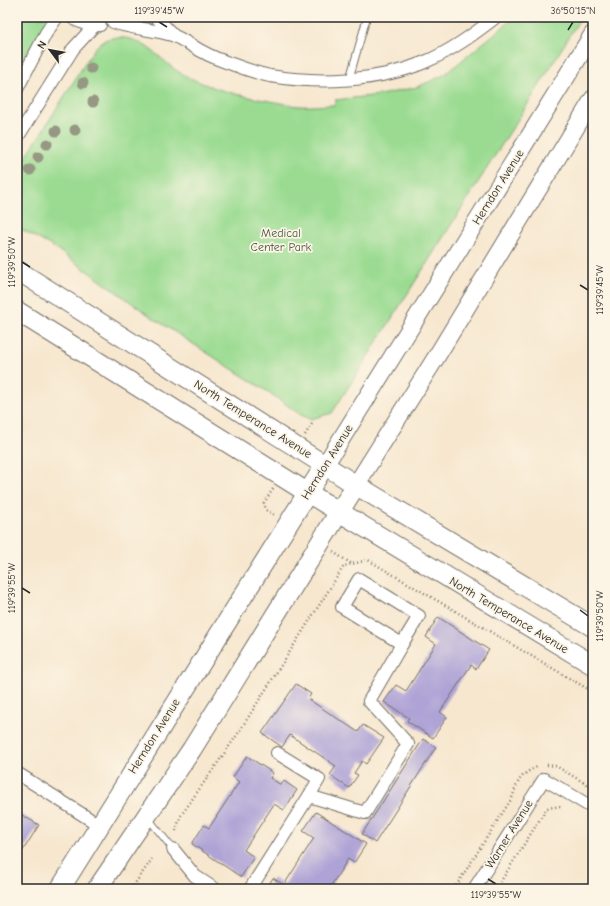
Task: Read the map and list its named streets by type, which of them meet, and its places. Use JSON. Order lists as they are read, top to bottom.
{
  "streets": {
    "main road": ["Herndon Avenue", "North Temperance Avenue"],
    "street": ["Warner Avenue"]
  },
  "crossings": [
    ["Herndon Avenue", "North Temperance Avenue"]
  ],
  "parks": ["Medical Center Park"],
  "north": "top left",
  "coordinates": [
    "119°39'45\"W",
    "36°50'15\"N",
    "119°39'50\"W",
    "119°39'55\"W"
  ]
}
